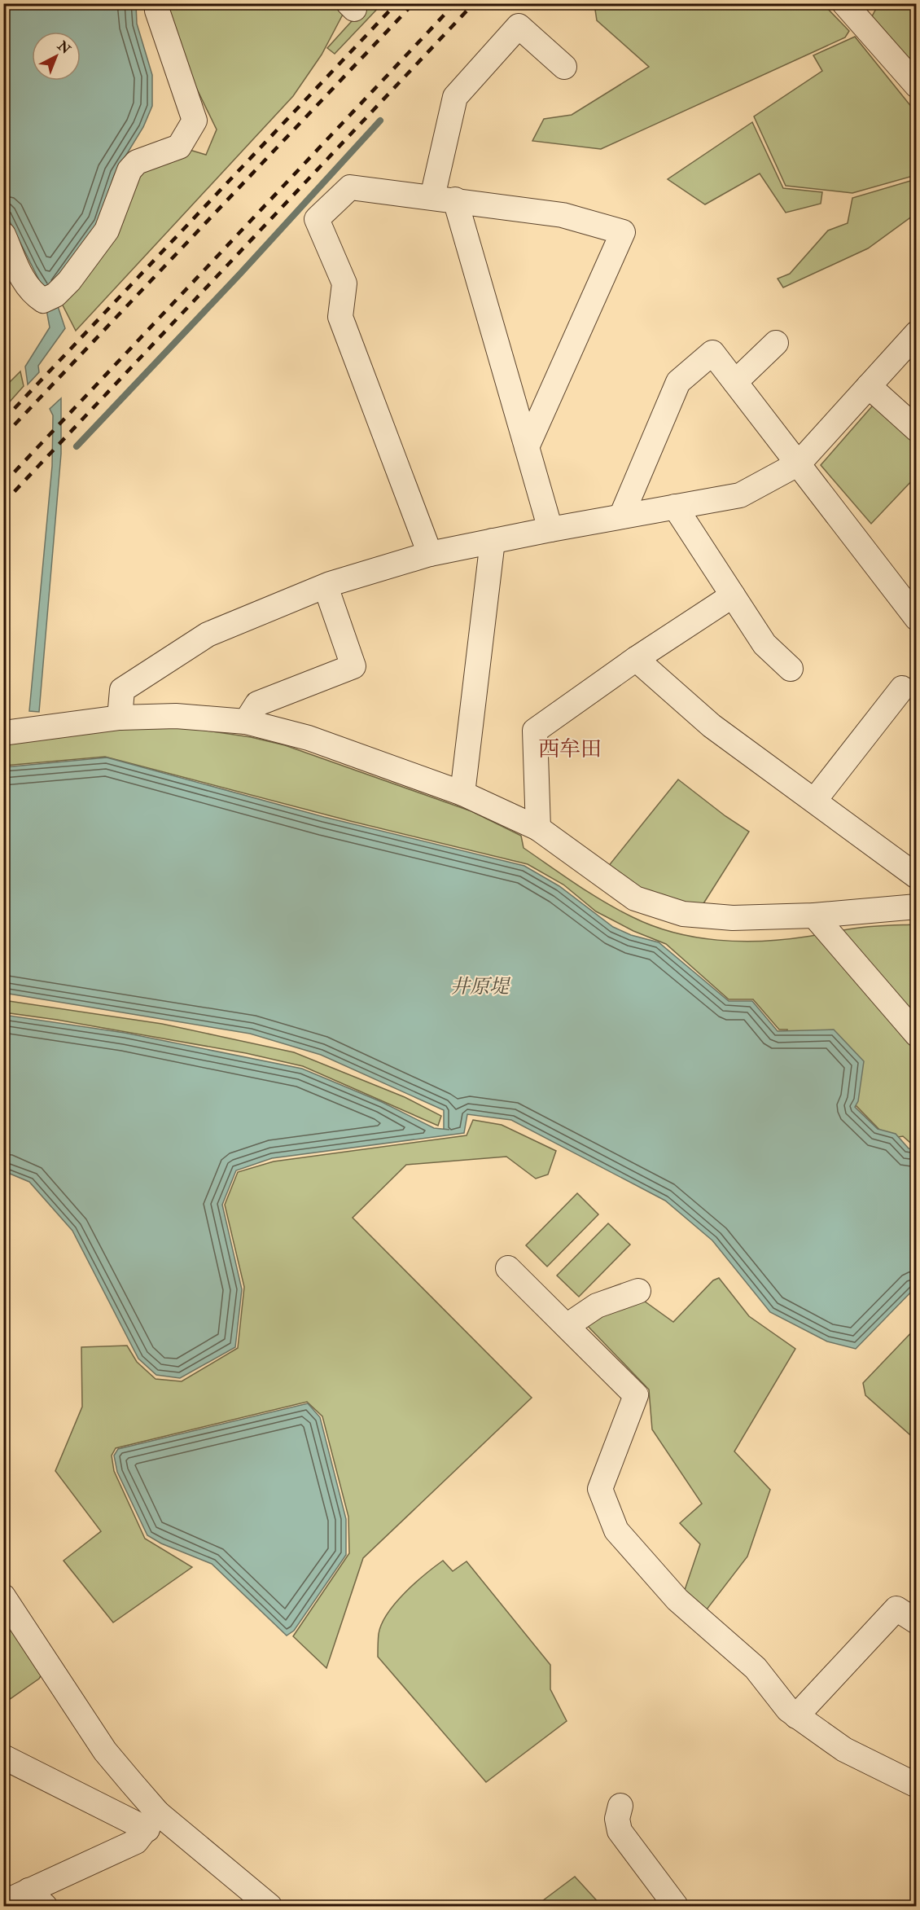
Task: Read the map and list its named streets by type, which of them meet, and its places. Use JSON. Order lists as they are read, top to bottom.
{
  "districts": ["西牟田"],
  "water": ["井原堤"],
  "north": "top right"
}
